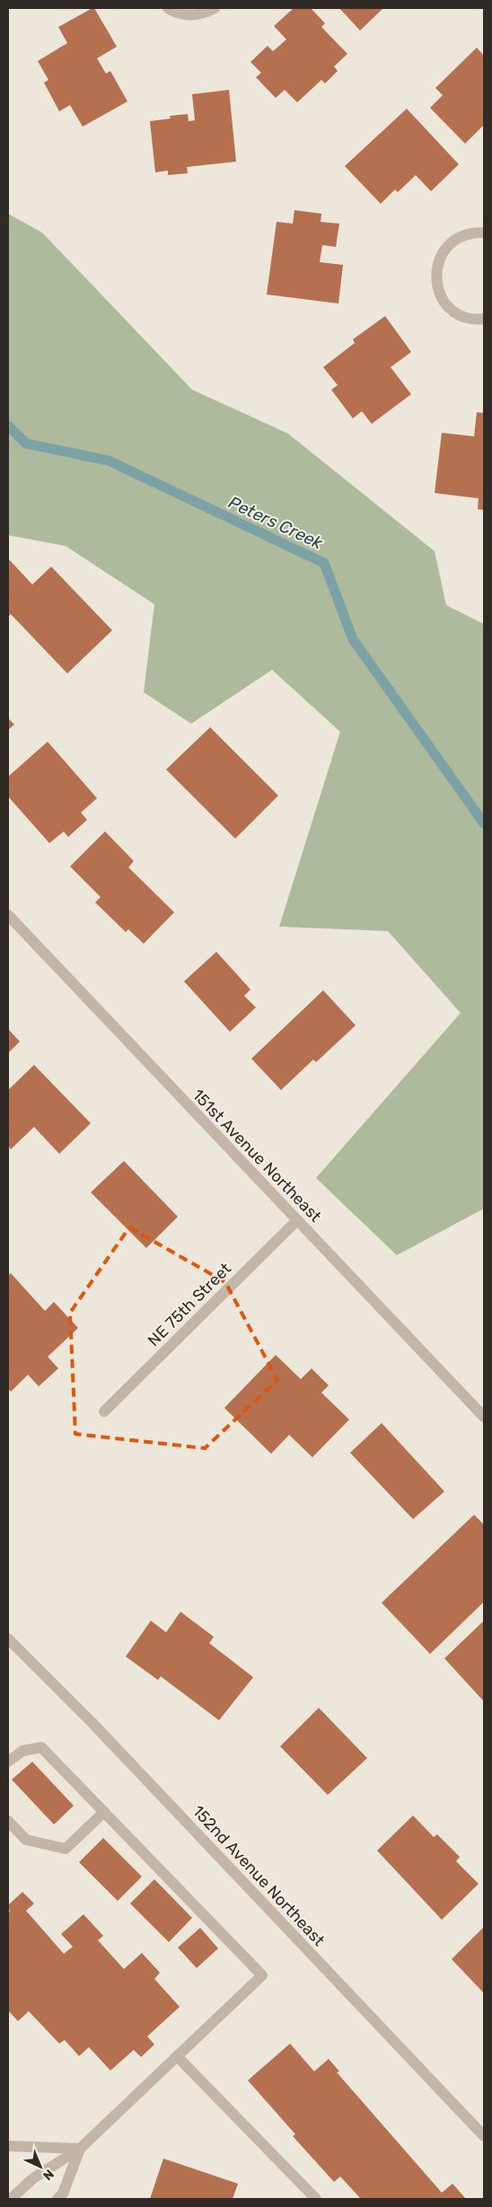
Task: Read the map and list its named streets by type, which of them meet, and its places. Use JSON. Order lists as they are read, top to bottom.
{
  "streets": {
    "street": ["151st Avenue Northeast", "NE 75th Street", "152nd Avenue Northeast"]
  },
  "crossings": [
    ["151st Avenue Northeast", "NE 75th Street"]
  ],
  "water": ["Peters Creek"],
  "north": "bottom right"
}
